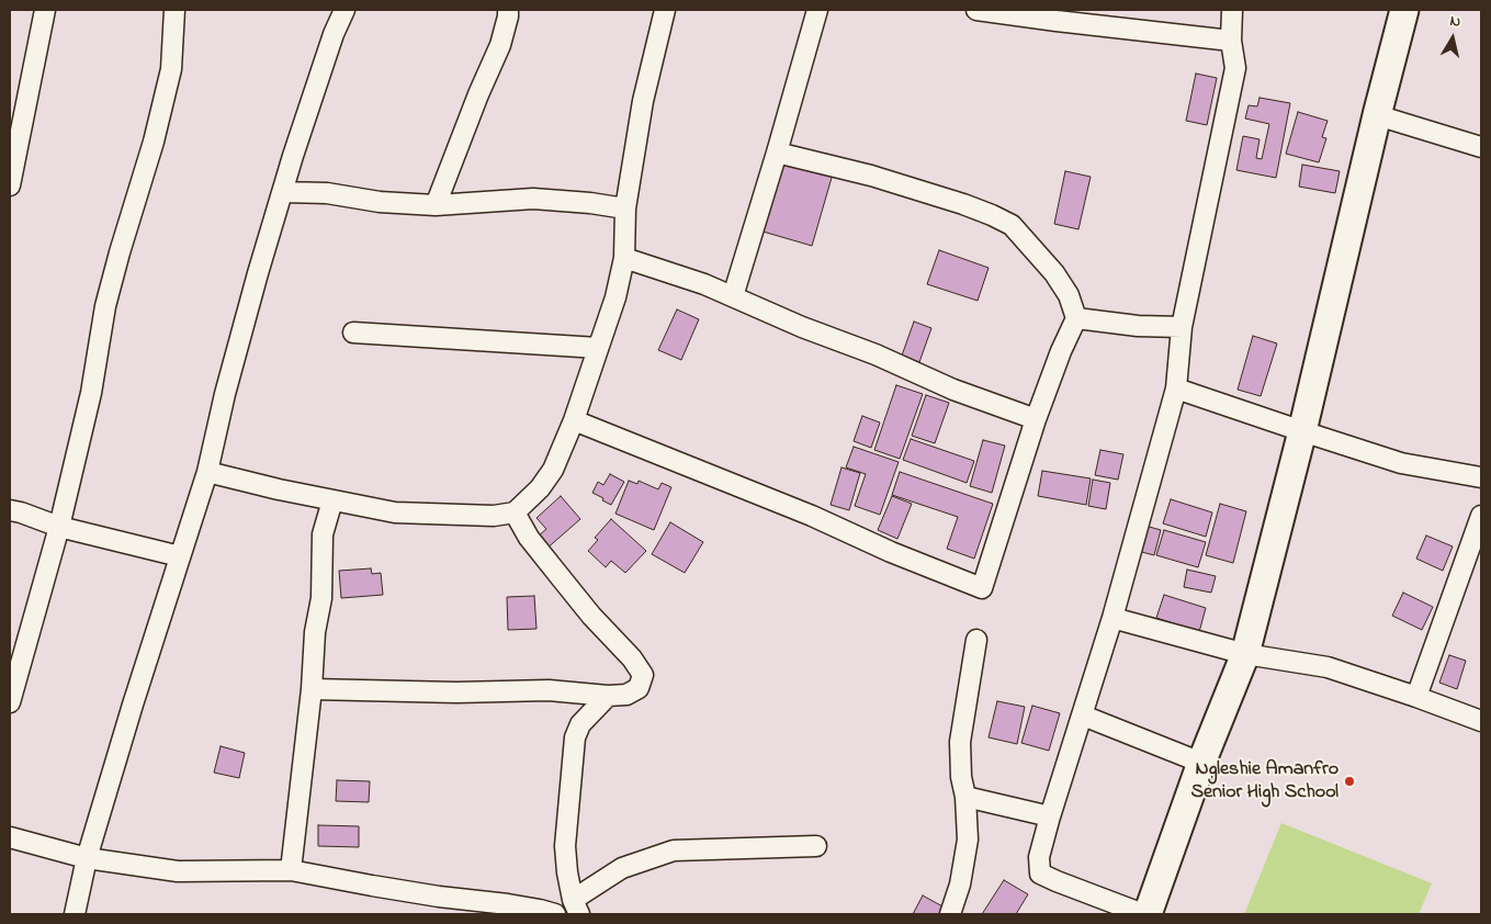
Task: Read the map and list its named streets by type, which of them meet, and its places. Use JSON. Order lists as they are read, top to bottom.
{
  "places": ["Ngleshie Amanfro Senior High School"],
  "north": "top"
}
